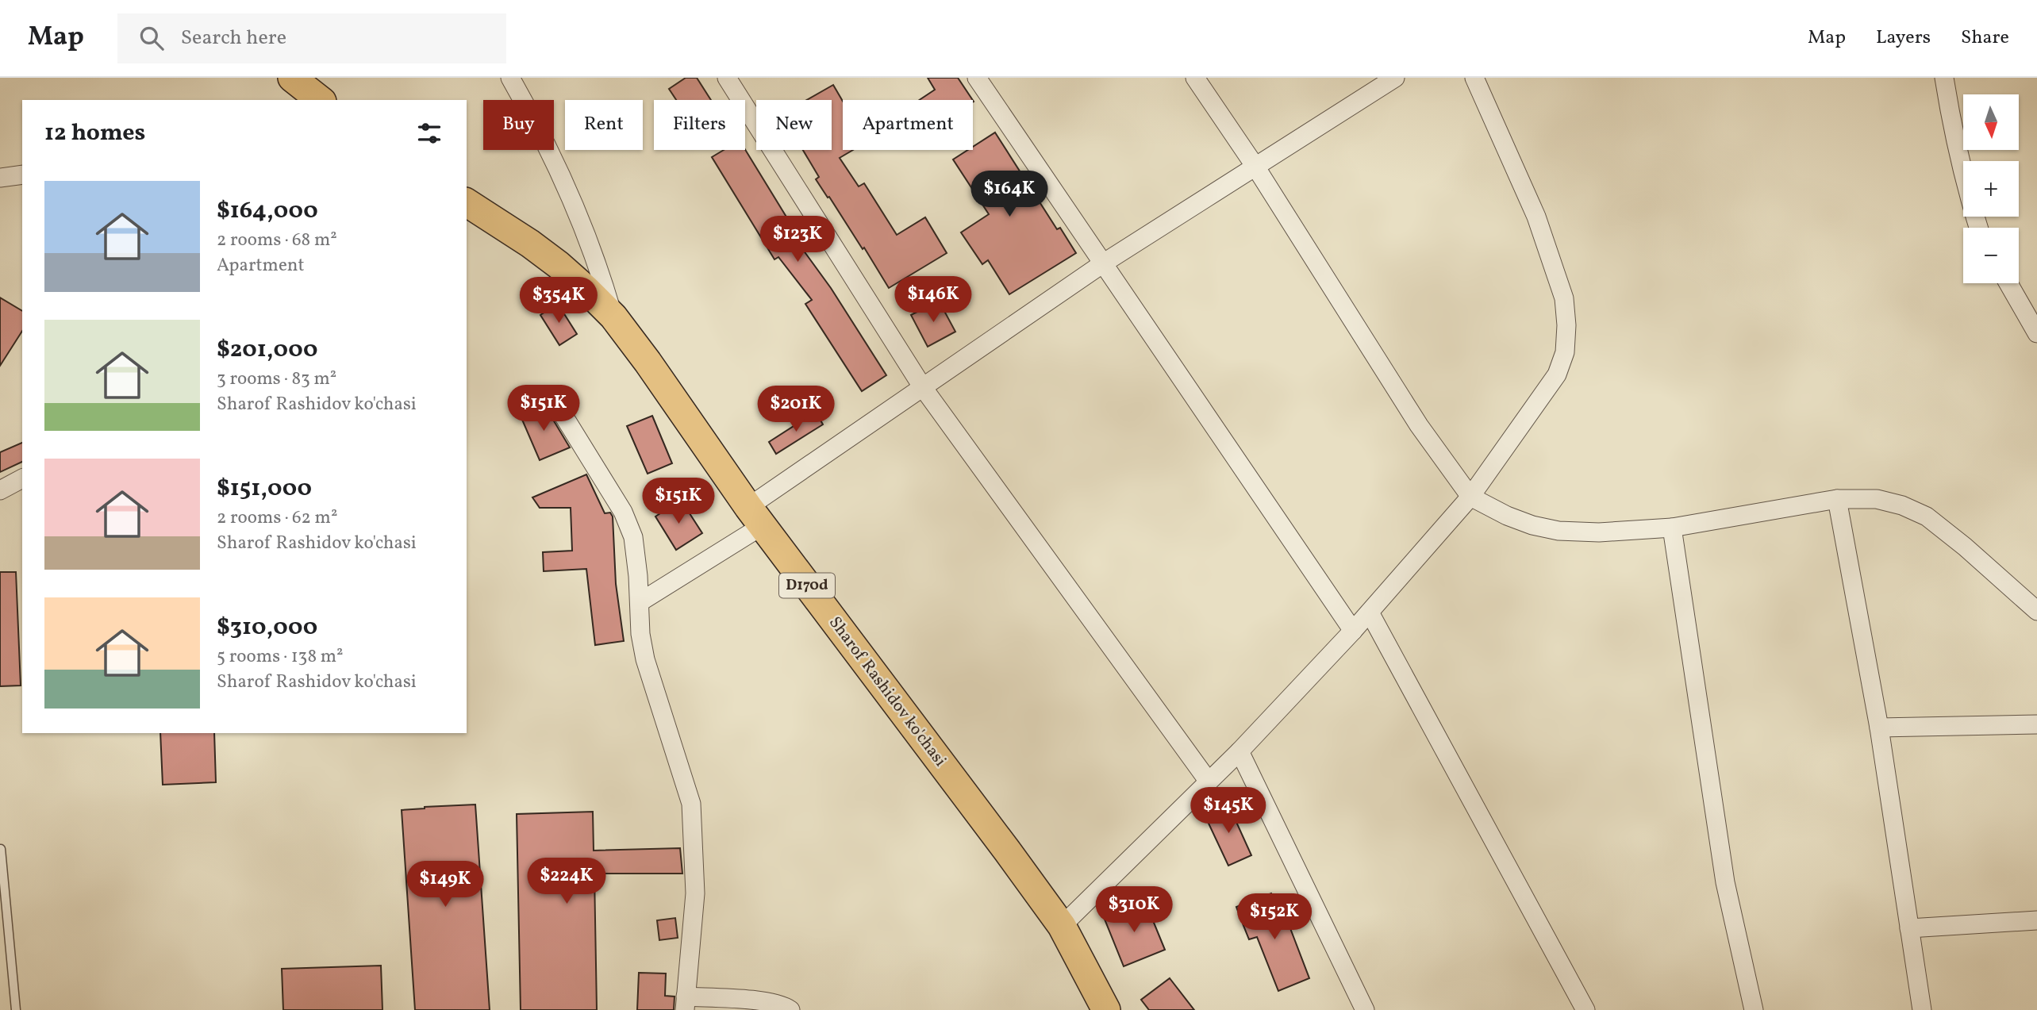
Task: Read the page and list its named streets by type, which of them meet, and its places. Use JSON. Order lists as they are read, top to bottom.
{
  "streets": {
    "main road": ["D170d", "Sharof Rashidov ko'chasi"]
  },
  "north": "bottom",
  "page": {
    "header": "Map",
    "search": "Search here",
    "nav": ["Map", "Layers", "Share"],
    "map_buttons": ["+", "−"],
    "chip": [
      "Buy",
      "Rent",
      "Filters",
      "New",
      "Apartment"
    ],
    "heading": "12 homes",
    "list": [
      {
        "name": "$164,000",
        "note": "2 rooms · 68 m² · Apartment"
      },
      {
        "name": "$201,000",
        "note": "3 rooms · 83 m² · Sharof Rashidov ko'chasi"
      },
      {
        "name": "$151,000",
        "note": "2 rooms · 62 m² · Sharof Rashidov ko'chasi"
      },
      {
        "name": "$310,000",
        "note": "5 rooms · 138 m² · Sharof Rashidov ko'chasi"
      }
    ],
    "price": [
      "$164K",
      "$123K",
      "$146K",
      "$354K",
      "$151K",
      "$201K",
      "$151K",
      "$145K",
      "$224K",
      "$149K",
      "$310K",
      "$152K"
    ]
  }
}
